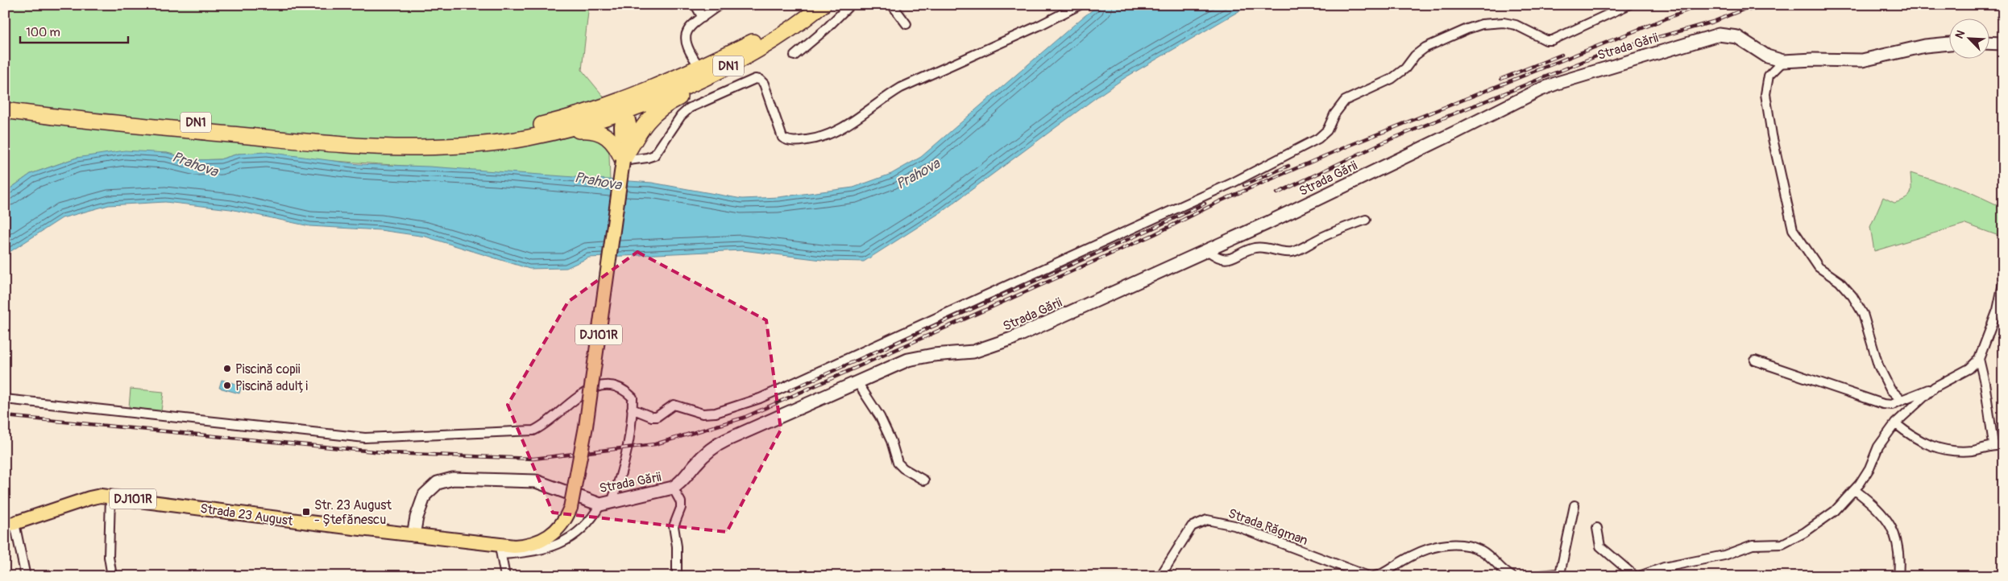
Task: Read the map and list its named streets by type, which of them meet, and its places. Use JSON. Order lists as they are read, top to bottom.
{
  "streets": {
    "highway": ["DN1"],
    "main road": ["DJ101R", "Strada 23 August"],
    "street": ["Strada Gării", "Strada Răgman"]
  },
  "crossings": [
    ["Strada Gării", "Strada 23 August"],
    ["DN1", "DJ101R"],
    ["DJ101R", "Strada 23 August"]
  ],
  "water": ["Prahova"],
  "places": {
    "other": ["Piscină copii", "Piscină adulți"],
    "transit": ["Str. 23 August - Ștefănescu"]
  },
  "scale_bar": "100 m",
  "north": "top left"
}
